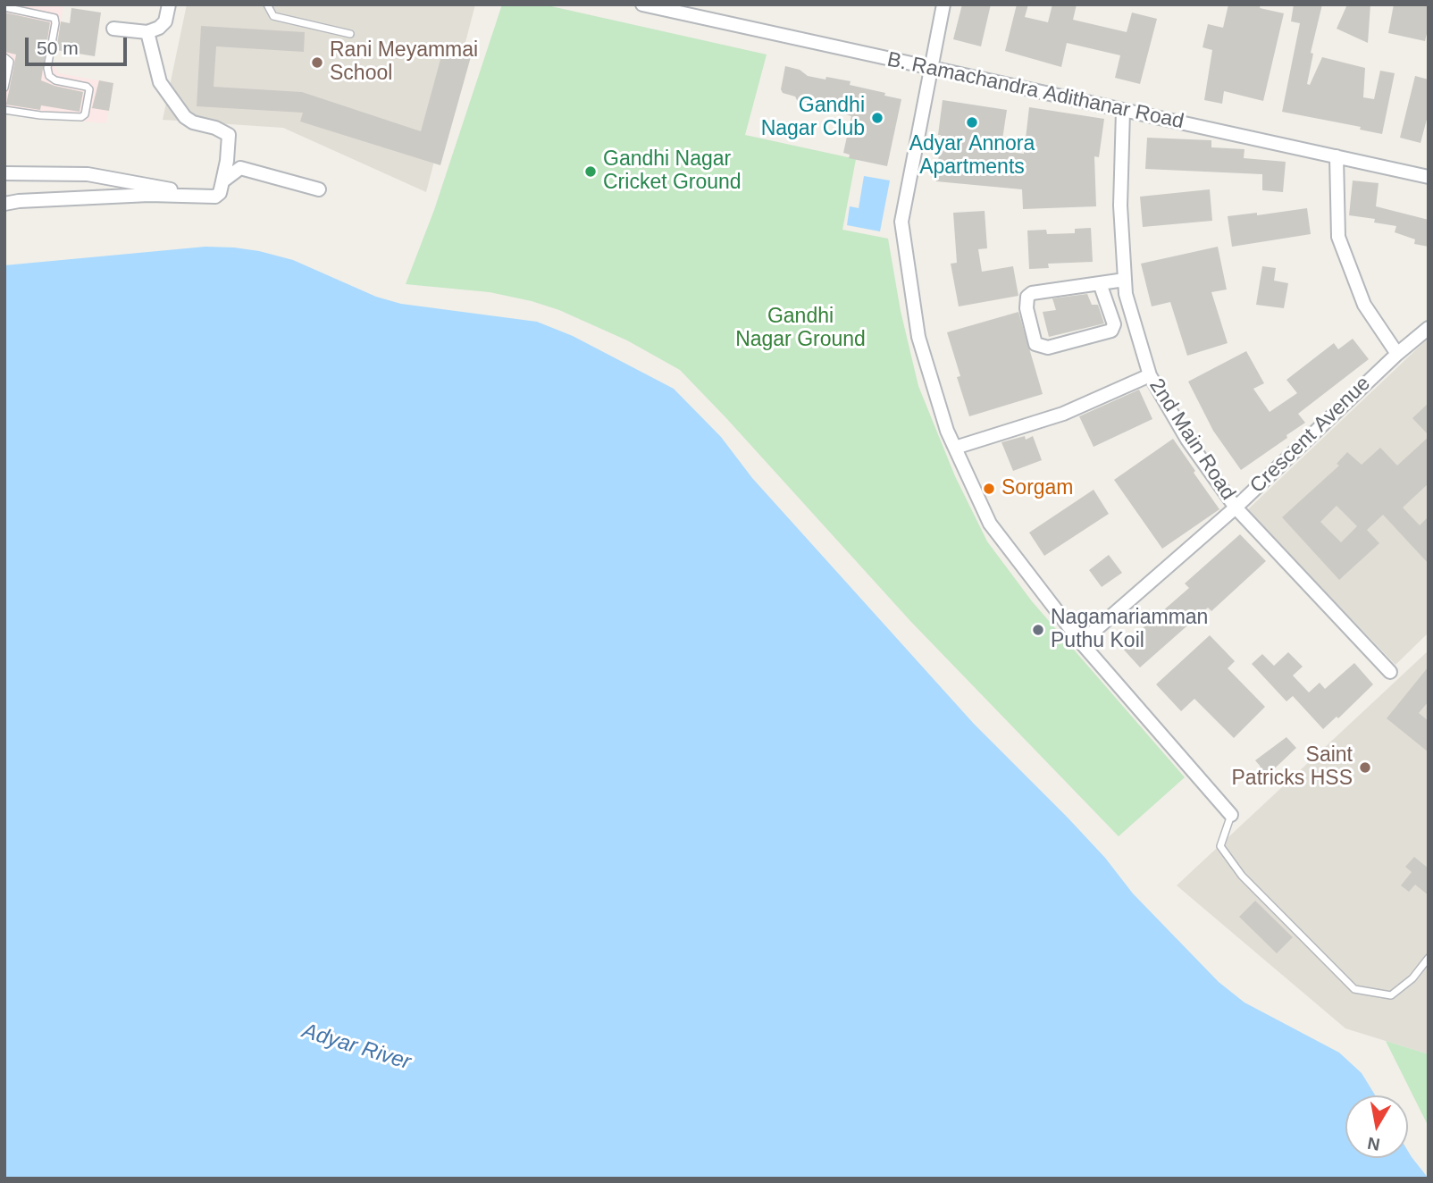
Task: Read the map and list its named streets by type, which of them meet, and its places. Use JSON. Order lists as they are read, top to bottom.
{
  "streets": {
    "street": ["B. Ramachandra Adithanar Road", "Crescent Avenue", "2nd Main Road"]
  },
  "crossings": [
    ["B. Ramachandra Adithanar Road", "2nd Main Road"],
    ["Crescent Avenue", "2nd Main Road"]
  ],
  "water": ["Adyar River"],
  "parks": ["Gandhi Nagar Ground"],
  "places": [
    "Rani Meyammai School",
    "Gandhi Nagar Club",
    "Adyar Annora Apartments",
    "Gandhi Nagar Cricket Ground",
    "Sorgam",
    "Nagamariamman Puthu Koil",
    "Saint Patricks HSS"
  ],
  "scale_bar": "50 m",
  "north": "bottom"
}
